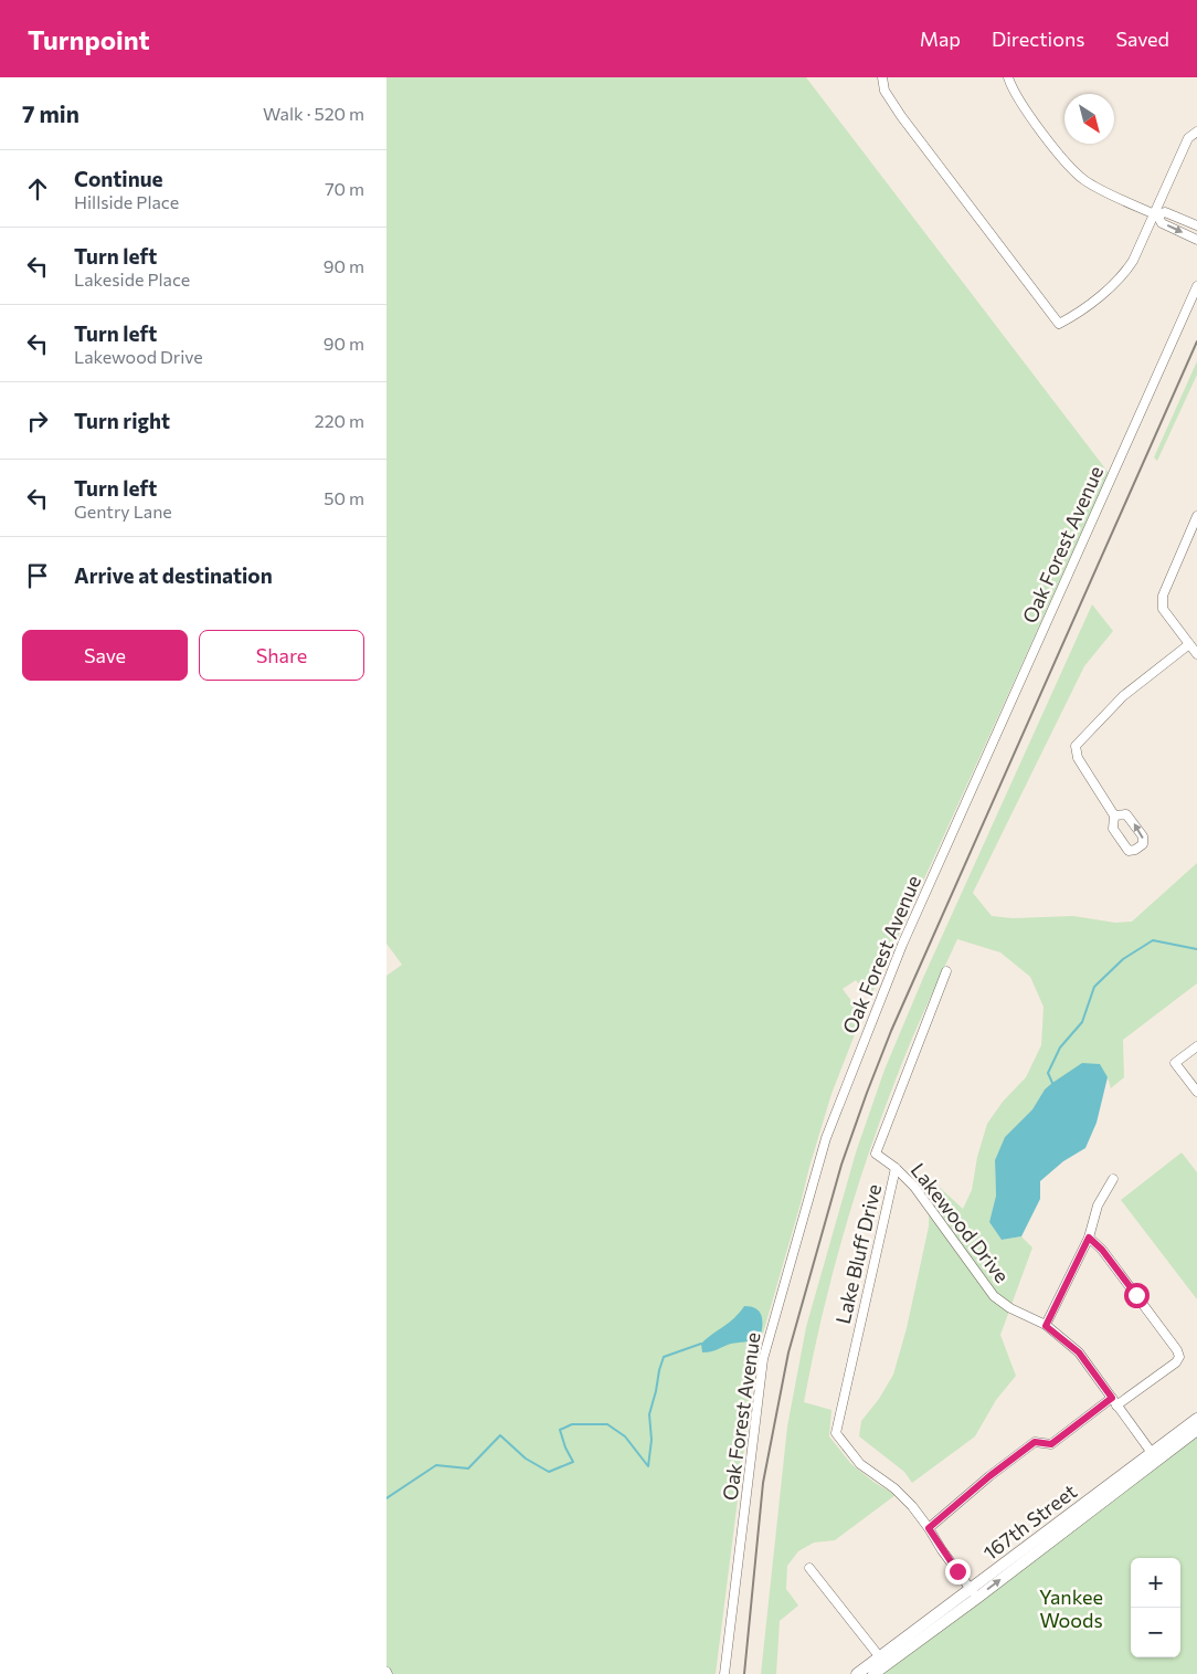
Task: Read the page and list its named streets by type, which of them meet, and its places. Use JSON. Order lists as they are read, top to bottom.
{
  "streets": {
    "main road": ["167th Street"],
    "street": ["Oak Forest Avenue", "Lakewood Drive", "Lake Bluff Drive"]
  },
  "crossings": [
    ["Lakewood Drive", "Lake Bluff Drive"],
    ["Lakewood Drive", "167th Street"]
  ],
  "parks": ["Yankee Woods"],
  "north": "bottom right",
  "page": {
    "header": "Turnpoint",
    "nav": ["Map", "Directions", "Saved"],
    "heading": ["7 min", "Walk · 520 m"],
    "list": [
      ["Continue", "Hillside Place", "70 m"],
      ["Turn left", "Lakeside Place", "90 m"],
      ["Turn left", "Lakewood Drive", "90 m"],
      ["Turn right", "220 m"],
      ["Turn left", "Gentry Lane", "50 m"],
      "Arrive at destination"
    ],
    "buttons": ["Save", "Share"],
    "map_buttons": ["+", "−"]
  }
}
